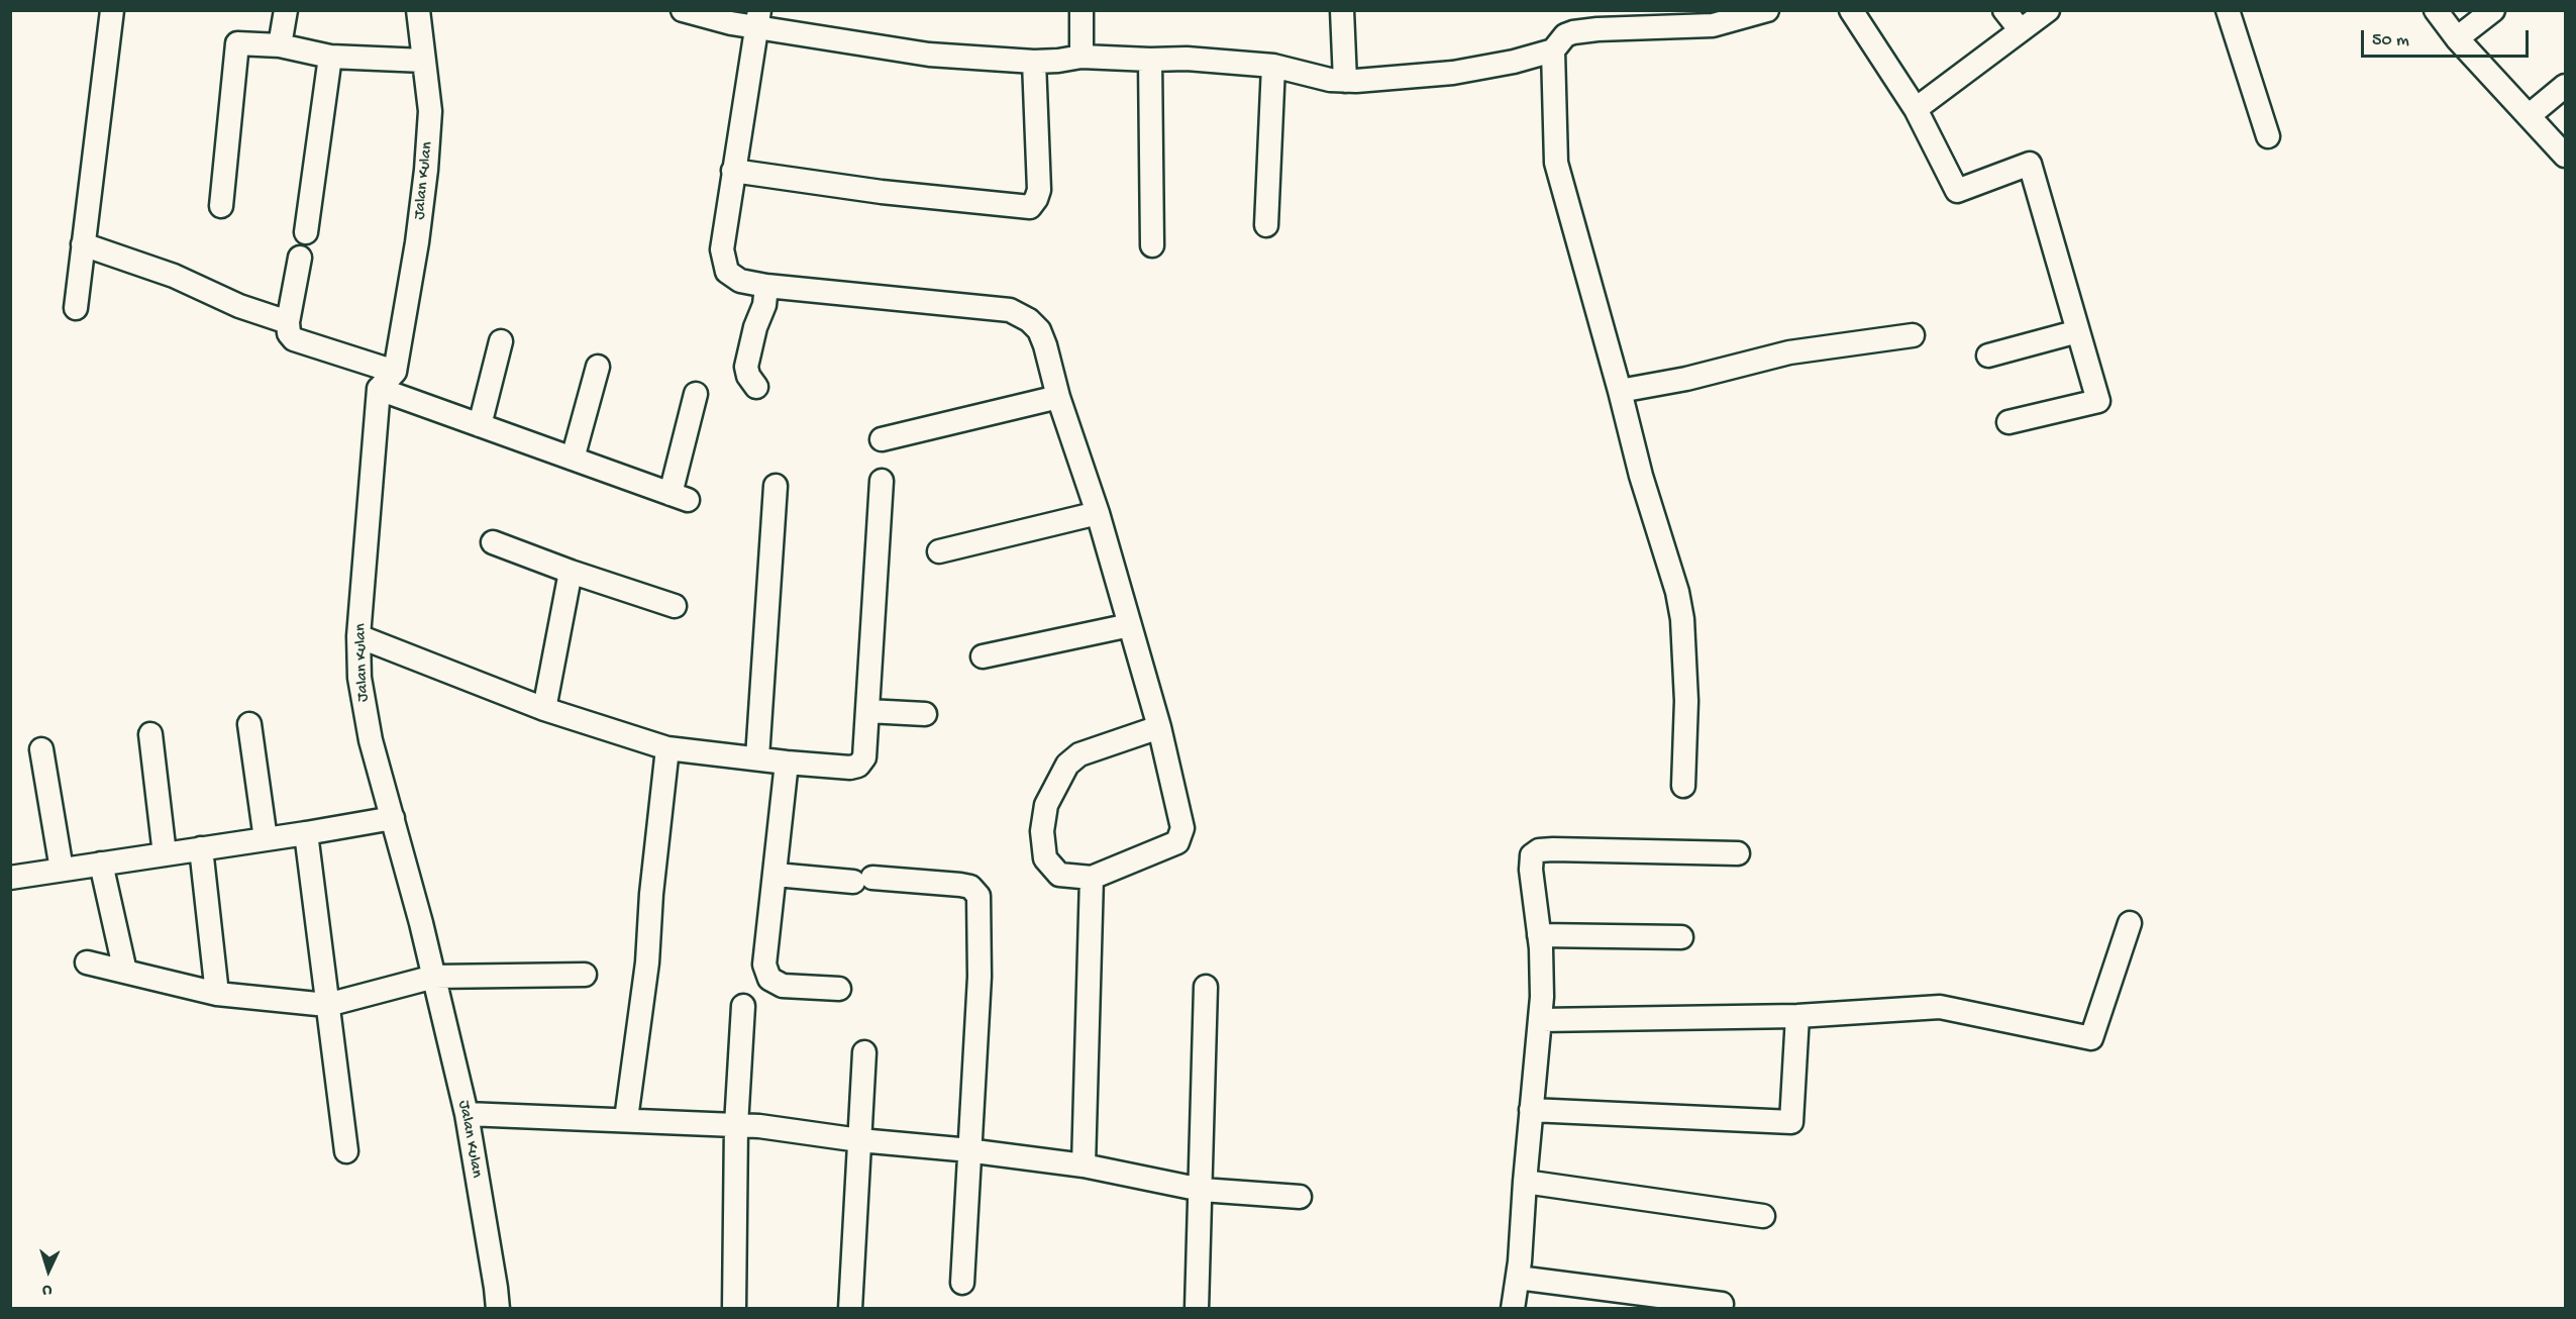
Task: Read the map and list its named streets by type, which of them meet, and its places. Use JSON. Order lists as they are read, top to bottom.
{
  "streets": {
    "street": ["Jalan Kulan"]
  },
  "scale_bar": "50 m",
  "north": "bottom"
}
